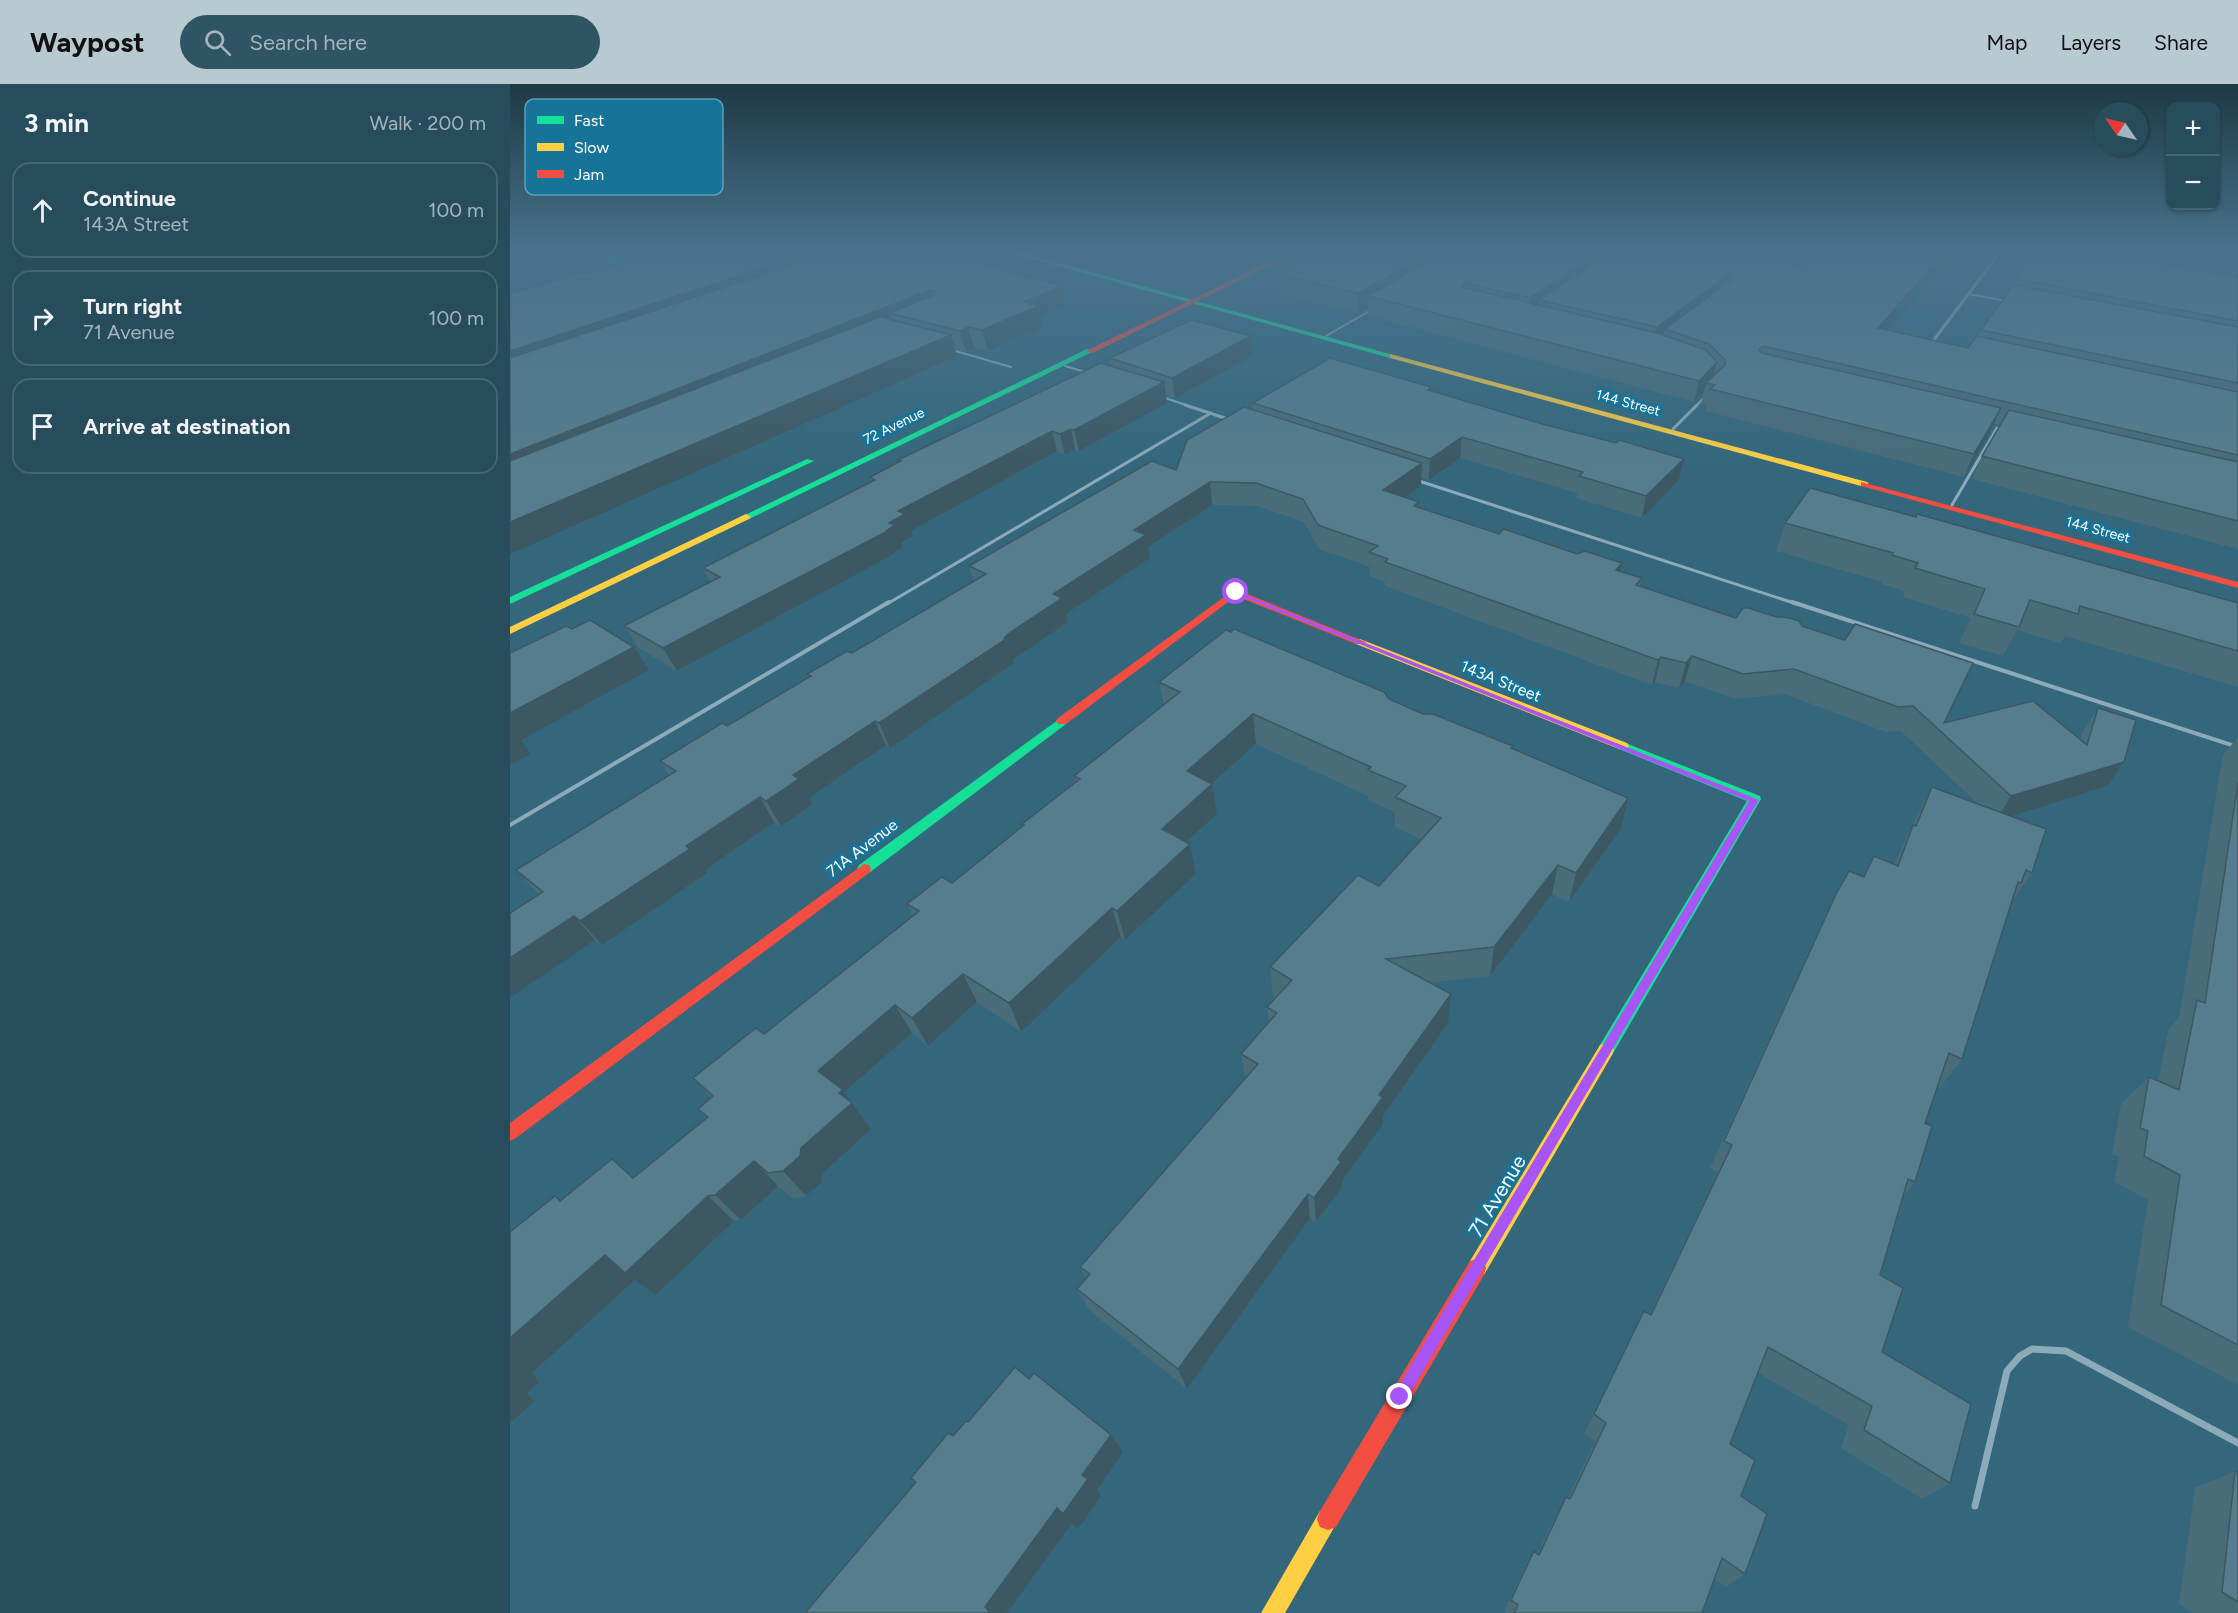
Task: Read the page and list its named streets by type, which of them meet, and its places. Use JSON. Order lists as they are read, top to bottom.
{
  "streets": {
    "main road": [
      "144 Street",
      "72 Avenue",
      "143A Street",
      "71A Avenue",
      "71 Avenue"
    ]
  },
  "crossings": [
    ["143A Street", "71A Avenue"],
    ["143A Street", "71 Avenue"]
  ],
  "legend": ["Fast", "Slow", "Jam"],
  "north": "top left",
  "page": {
    "header": "Waypost",
    "search": "Search here",
    "nav": ["Map", "Layers", "Share"],
    "heading": ["3 min", "Walk · 200 m"],
    "map_buttons": ["+", "−"],
    "list": [
      ["Continue", "143A Street", "100 m"],
      ["Turn right", "71 Avenue", "100 m"],
      "Arrive at destination"
    ]
  }
}
